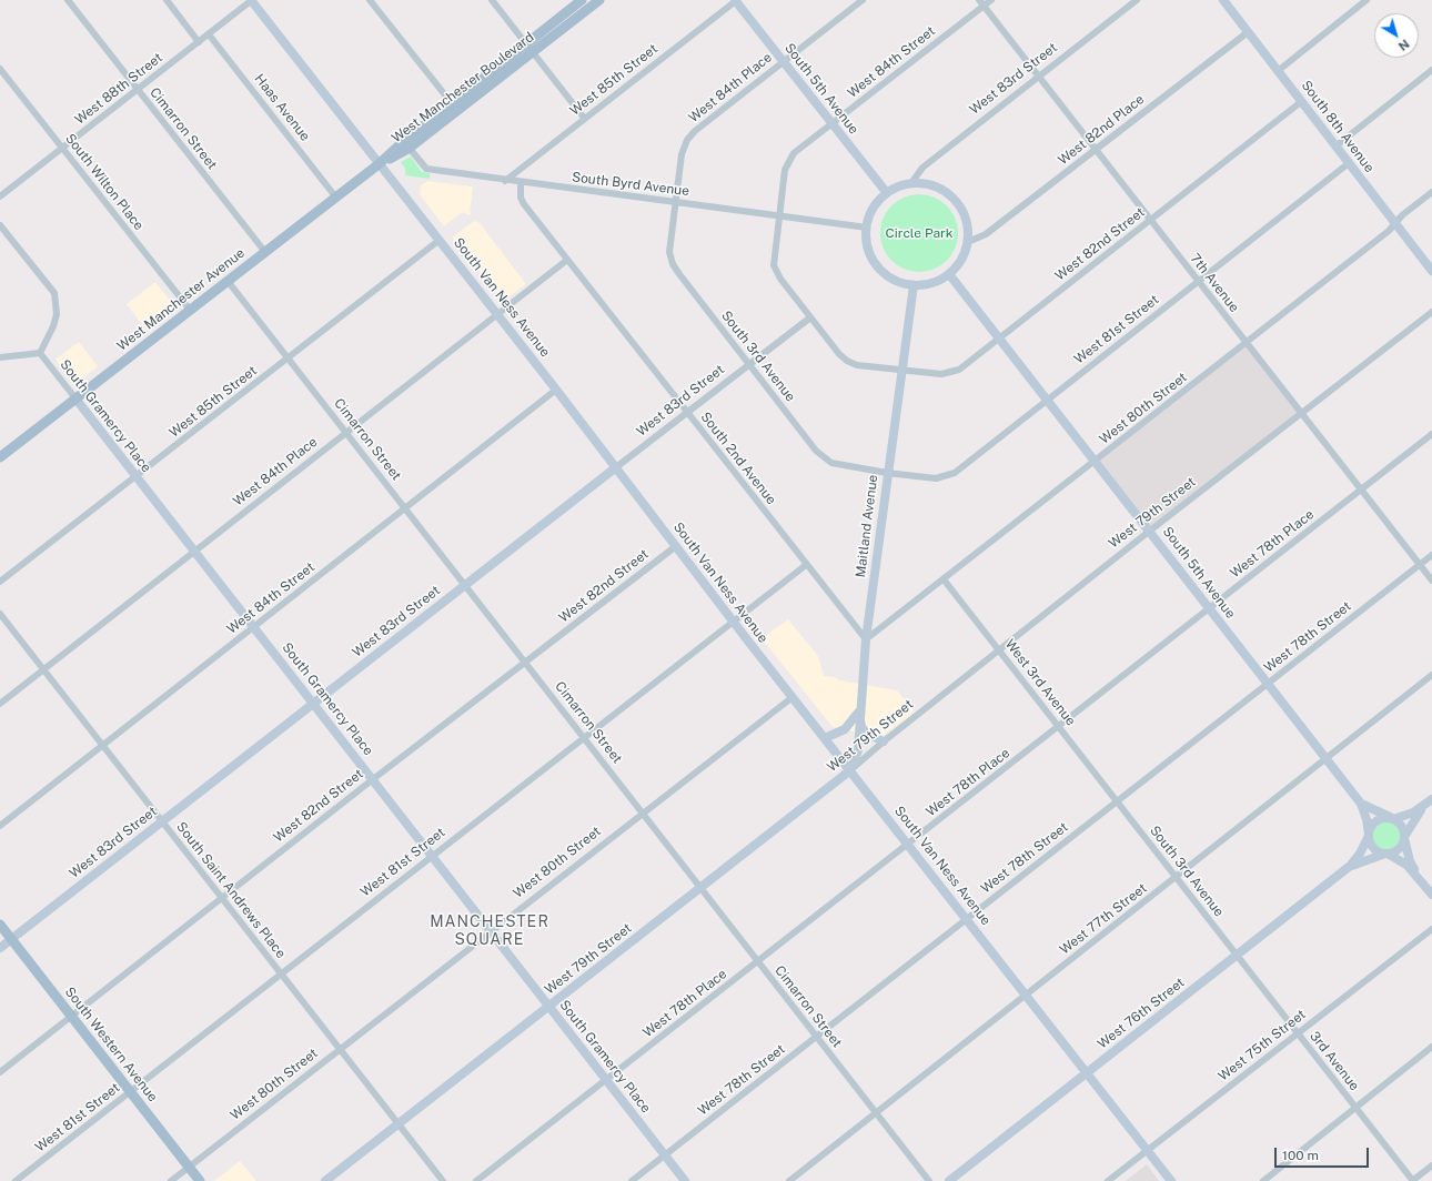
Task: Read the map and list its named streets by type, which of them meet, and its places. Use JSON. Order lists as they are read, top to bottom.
{
  "streets": {
    "main road": ["West Manchester Boulevard", "West Manchester Avenue", "South Western Avenue"],
    "street": [
      "West 84th Street",
      "West 83rd Street",
      "West 85th Street",
      "West 84th Place",
      "West 88th Street",
      "South 5th Avenue",
      "Haas Avenue",
      "South 8th Avenue",
      "Cimarron Street",
      "West 82nd Place",
      "South Wilton Place",
      "South Byrd Avenue",
      "West 82nd Street",
      "7th Avenue",
      "South Van Ness Avenue",
      "West 81st Street",
      "South 3rd Avenue",
      "West 80th Street",
      "South Gramercy Place",
      "South 2nd Avenue",
      "West 79th Street",
      "Maitland Avenue",
      "West 78th Place",
      "West 78th Street",
      "West 3rd Avenue",
      "South Saint Andrews Place",
      "West 77th Street",
      "West 76th Street",
      "West 75th Street",
      "3rd Avenue"
    ]
  },
  "crossings": [
    ["West 84th Street", "West 83rd Street"],
    ["West 84th Street", "South 5th Avenue"],
    ["West 84th Street", "Cimarron Street"],
    ["West 84th Street", "South Byrd Avenue"],
    ["West 84th Street", "West 82nd Street"],
    ["West 84th Street", "7th Avenue"],
    ["West 84th Street", "South Van Ness Avenue"],
    ["West 84th Street", "South Gramercy Place"],
    ["West 84th Street", "South Saint Andrews Place"],
    ["West 83rd Street", "South 5th Avenue"],
    ["West 83rd Street", "Cimarron Street"],
    ["West 83rd Street", "West 82nd Place"],
    ["West 83rd Street", "South Byrd Avenue"],
    ["West 83rd Street", "West 82nd Street"],
    ["West 83rd Street", "7th Avenue"],
    ["West 83rd Street", "South Van Ness Avenue"],
    ["West 83rd Street", "South 3rd Avenue"],
    ["West 83rd Street", "South Gramercy Place"],
    ["West 83rd Street", "South 2nd Avenue"],
    ["West 83rd Street", "Maitland Avenue"],
    ["West 83rd Street", "South Saint Andrews Place"],
    ["West 83rd Street", "South Western Avenue"],
    ["West 85th Street", "South 5th Avenue"],
    ["West 85th Street", "Cimarron Street"],
    ["West 85th Street", "South Byrd Avenue"],
    ["West 85th Street", "South Van Ness Avenue"],
    ["West 85th Street", "South Gramercy Place"],
    ["West Manchester Boulevard", "South Byrd Avenue"],
    ["West Manchester Boulevard", "South Van Ness Avenue"],
    ["West Manchester Boulevard", "West Manchester Avenue"],
    ["West 84th Place", "South 5th Avenue"],
    ["West 84th Place", "Cimarron Street"],
    ["West 84th Place", "South Byrd Avenue"],
    ["West 84th Place", "South Van Ness Avenue"],
    ["West 84th Place", "South 3rd Avenue"],
    ["West 84th Place", "South Gramercy Place"],
    ["West 84th Place", "South 2nd Avenue"],
    ["West 84th Place", "South Saint Andrews Place"],
    ["West 88th Street", "Haas Avenue"],
    ["West 88th Street", "Cimarron Street"],
    ["West 88th Street", "South Wilton Place"],
    ["West 88th Street", "South Van Ness Avenue"],
    ["South 5th Avenue", "West 82nd Place"],
    ["South 5th Avenue", "South Byrd Avenue"],
    ["South 5th Avenue", "West 82nd Street"],
    ["South 5th Avenue", "West 81st Street"],
    ["South 5th Avenue", "West 80th Street"],
    ["South 5th Avenue", "West 79th Street"],
    ["South 5th Avenue", "Maitland Avenue"],
    ["South 5th Avenue", "West 78th Place"],
    ["South 5th Avenue", "West 78th Street"],
    ["South 5th Avenue", "West 77th Street"],
    ["South 5th Avenue", "West 76th Street"],
    ["Haas Avenue", "West Manchester Avenue"],
    ["South 8th Avenue", "West 82nd Place"],
    ["South 8th Avenue", "West 82nd Street"],
    ["South 8th Avenue", "West 81st Street"],
    ["South 8th Avenue", "West 80th Street"],
    ["Cimarron Street", "West 82nd Street"],
    ["Cimarron Street", "West Manchester Avenue"],
    ["Cimarron Street", "West 81st Street"],
    ["Cimarron Street", "West 80th Street"],
    ["Cimarron Street", "West 79th Street"],
    ["Cimarron Street", "West 78th Place"],
    ["Cimarron Street", "West 78th Street"],
    ["Cimarron Street", "West 77th Street"],
    ["West 82nd Place", "South Byrd Avenue"],
    ["West 82nd Place", "7th Avenue"],
    ["West 82nd Place", "Maitland Avenue"],
    ["South Wilton Place", "West Manchester Avenue"],
    ["South Byrd Avenue", "South 3rd Avenue"],
    ["South Byrd Avenue", "South 2nd Avenue"],
    ["South Byrd Avenue", "Maitland Avenue"],
    ["West 82nd Street", "7th Avenue"],
    ["West 82nd Street", "South Van Ness Avenue"],
    ["West 82nd Street", "South Gramercy Place"],
    ["West 82nd Street", "Maitland Avenue"],
    ["West 82nd Street", "South Saint Andrews Place"],
    ["West 82nd Street", "South Western Avenue"],
    ["7th Avenue", "West 81st Street"],
    ["7th Avenue", "West 80th Street"],
    ["7th Avenue", "West 79th Street"],
    ["7th Avenue", "West 78th Place"],
    ["7th Avenue", "West 78th Street"],
    ["South Van Ness Avenue", "West Manchester Avenue"],
    ["South Van Ness Avenue", "West 81st Street"],
    ["South Van Ness Avenue", "West 80th Street"],
    ["South Van Ness Avenue", "West 79th Street"],
    ["South Van Ness Avenue", "Maitland Avenue"],
    ["South Van Ness Avenue", "West 78th Place"],
    ["South Van Ness Avenue", "West 78th Street"],
    ["South Van Ness Avenue", "West 77th Street"],
    ["South Van Ness Avenue", "West 76th Street"],
    ["South Van Ness Avenue", "West 75th Street"],
    ["West Manchester Avenue", "South Gramercy Place"],
    ["West 81st Street", "South 3rd Avenue"],
    ["West 81st Street", "South Gramercy Place"],
    ["West 81st Street", "South 2nd Avenue"],
    ["West 81st Street", "Maitland Avenue"],
    ["West 81st Street", "South Saint Andrews Place"],
    ["West 81st Street", "South Western Avenue"],
    ["South 3rd Avenue", "Maitland Avenue"],
    ["South 3rd Avenue", "West 78th Street"],
    ["South 3rd Avenue", "West 3rd Avenue"],
    ["South 3rd Avenue", "West 77th Street"],
    ["South 3rd Avenue", "West 76th Street"],
    ["South 3rd Avenue", "3rd Avenue"],
    ["West 80th Street", "South Gramercy Place"],
    ["West 80th Street", "South 2nd Avenue"],
    ["West 80th Street", "Maitland Avenue"],
    ["West 80th Street", "West 3rd Avenue"],
    ["West 80th Street", "South Saint Andrews Place"],
    ["West 80th Street", "South Western Avenue"],
    ["South Gramercy Place", "West 79th Street"],
    ["South Gramercy Place", "West 78th Place"],
    ["South Gramercy Place", "West 78th Street"],
    ["South 2nd Avenue", "Maitland Avenue"],
    ["West 79th Street", "Maitland Avenue"],
    ["West 79th Street", "West 3rd Avenue"],
    ["West 79th Street", "South Saint Andrews Place"],
    ["West 78th Place", "West 3rd Avenue"],
    ["West 78th Street", "West 3rd Avenue"],
    ["West 76th Street", "3rd Avenue"],
    ["West 75th Street", "3rd Avenue"]
  ],
  "districts": ["MANCHESTER SQUARE"],
  "parks": ["Circle Park"],
  "scale_bar": "100 m",
  "north": "bottom right"
}
